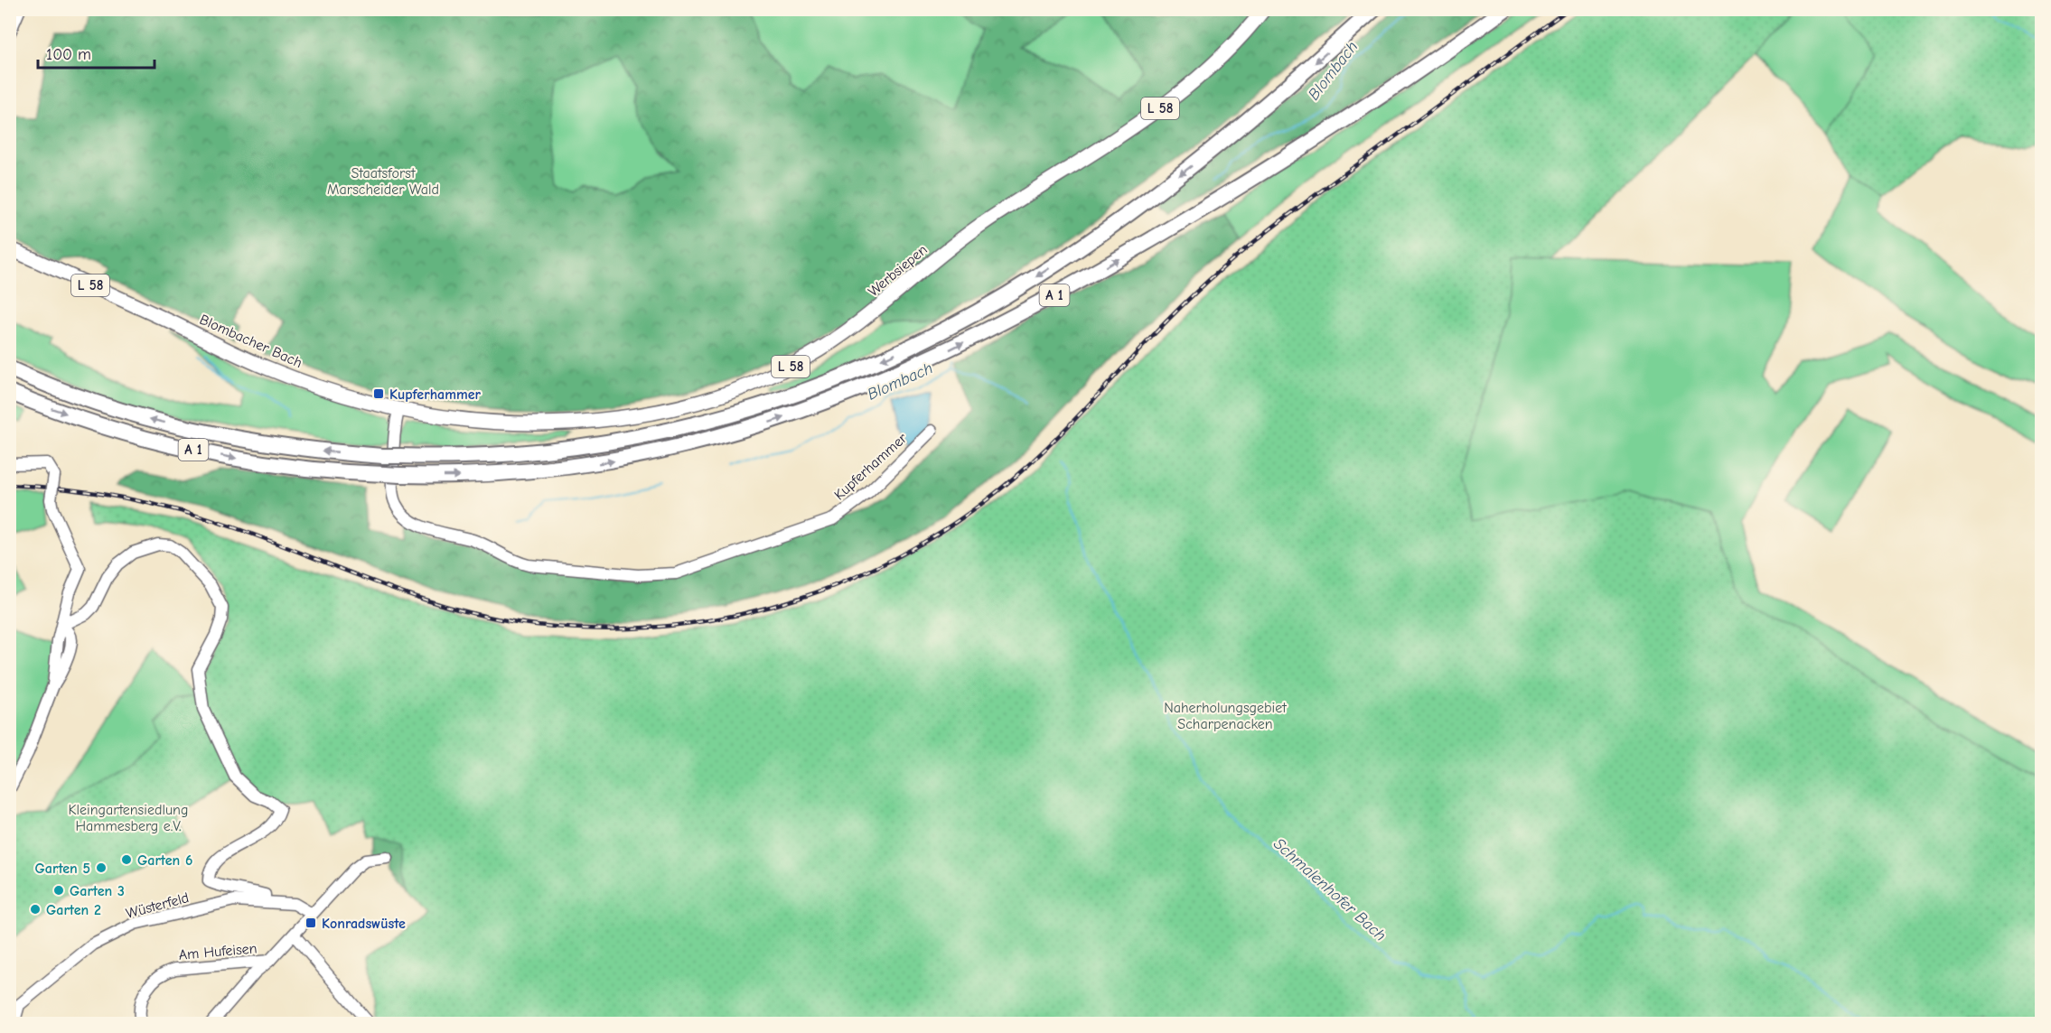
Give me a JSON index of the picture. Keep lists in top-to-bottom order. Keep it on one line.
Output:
{"streets":{"highway":["A 1"],"main road":["L 58","Werbsiepen","Blombacher Bach"],"street":["Kupferhammer","Wüsterfeld","Am Hufeisen"]},"crossings":[["Werbsiepen","Blombacher Bach"],["Blombacher Bach","Kupferhammer"]],"water":["Blombach","Schmalenhofer Bach"],"parks":["Staatsforst Marscheider Wald","Naherholungsgebiet Scharpenacken","Kleingartensiedlung Hammesberg e.V."],"places":{"transit":["Kupferhammer","Konradswüste"],"other":["Garten 6","Garten 5","Garten 3","Garten 2"]},"scale_bar":"100 m"}
